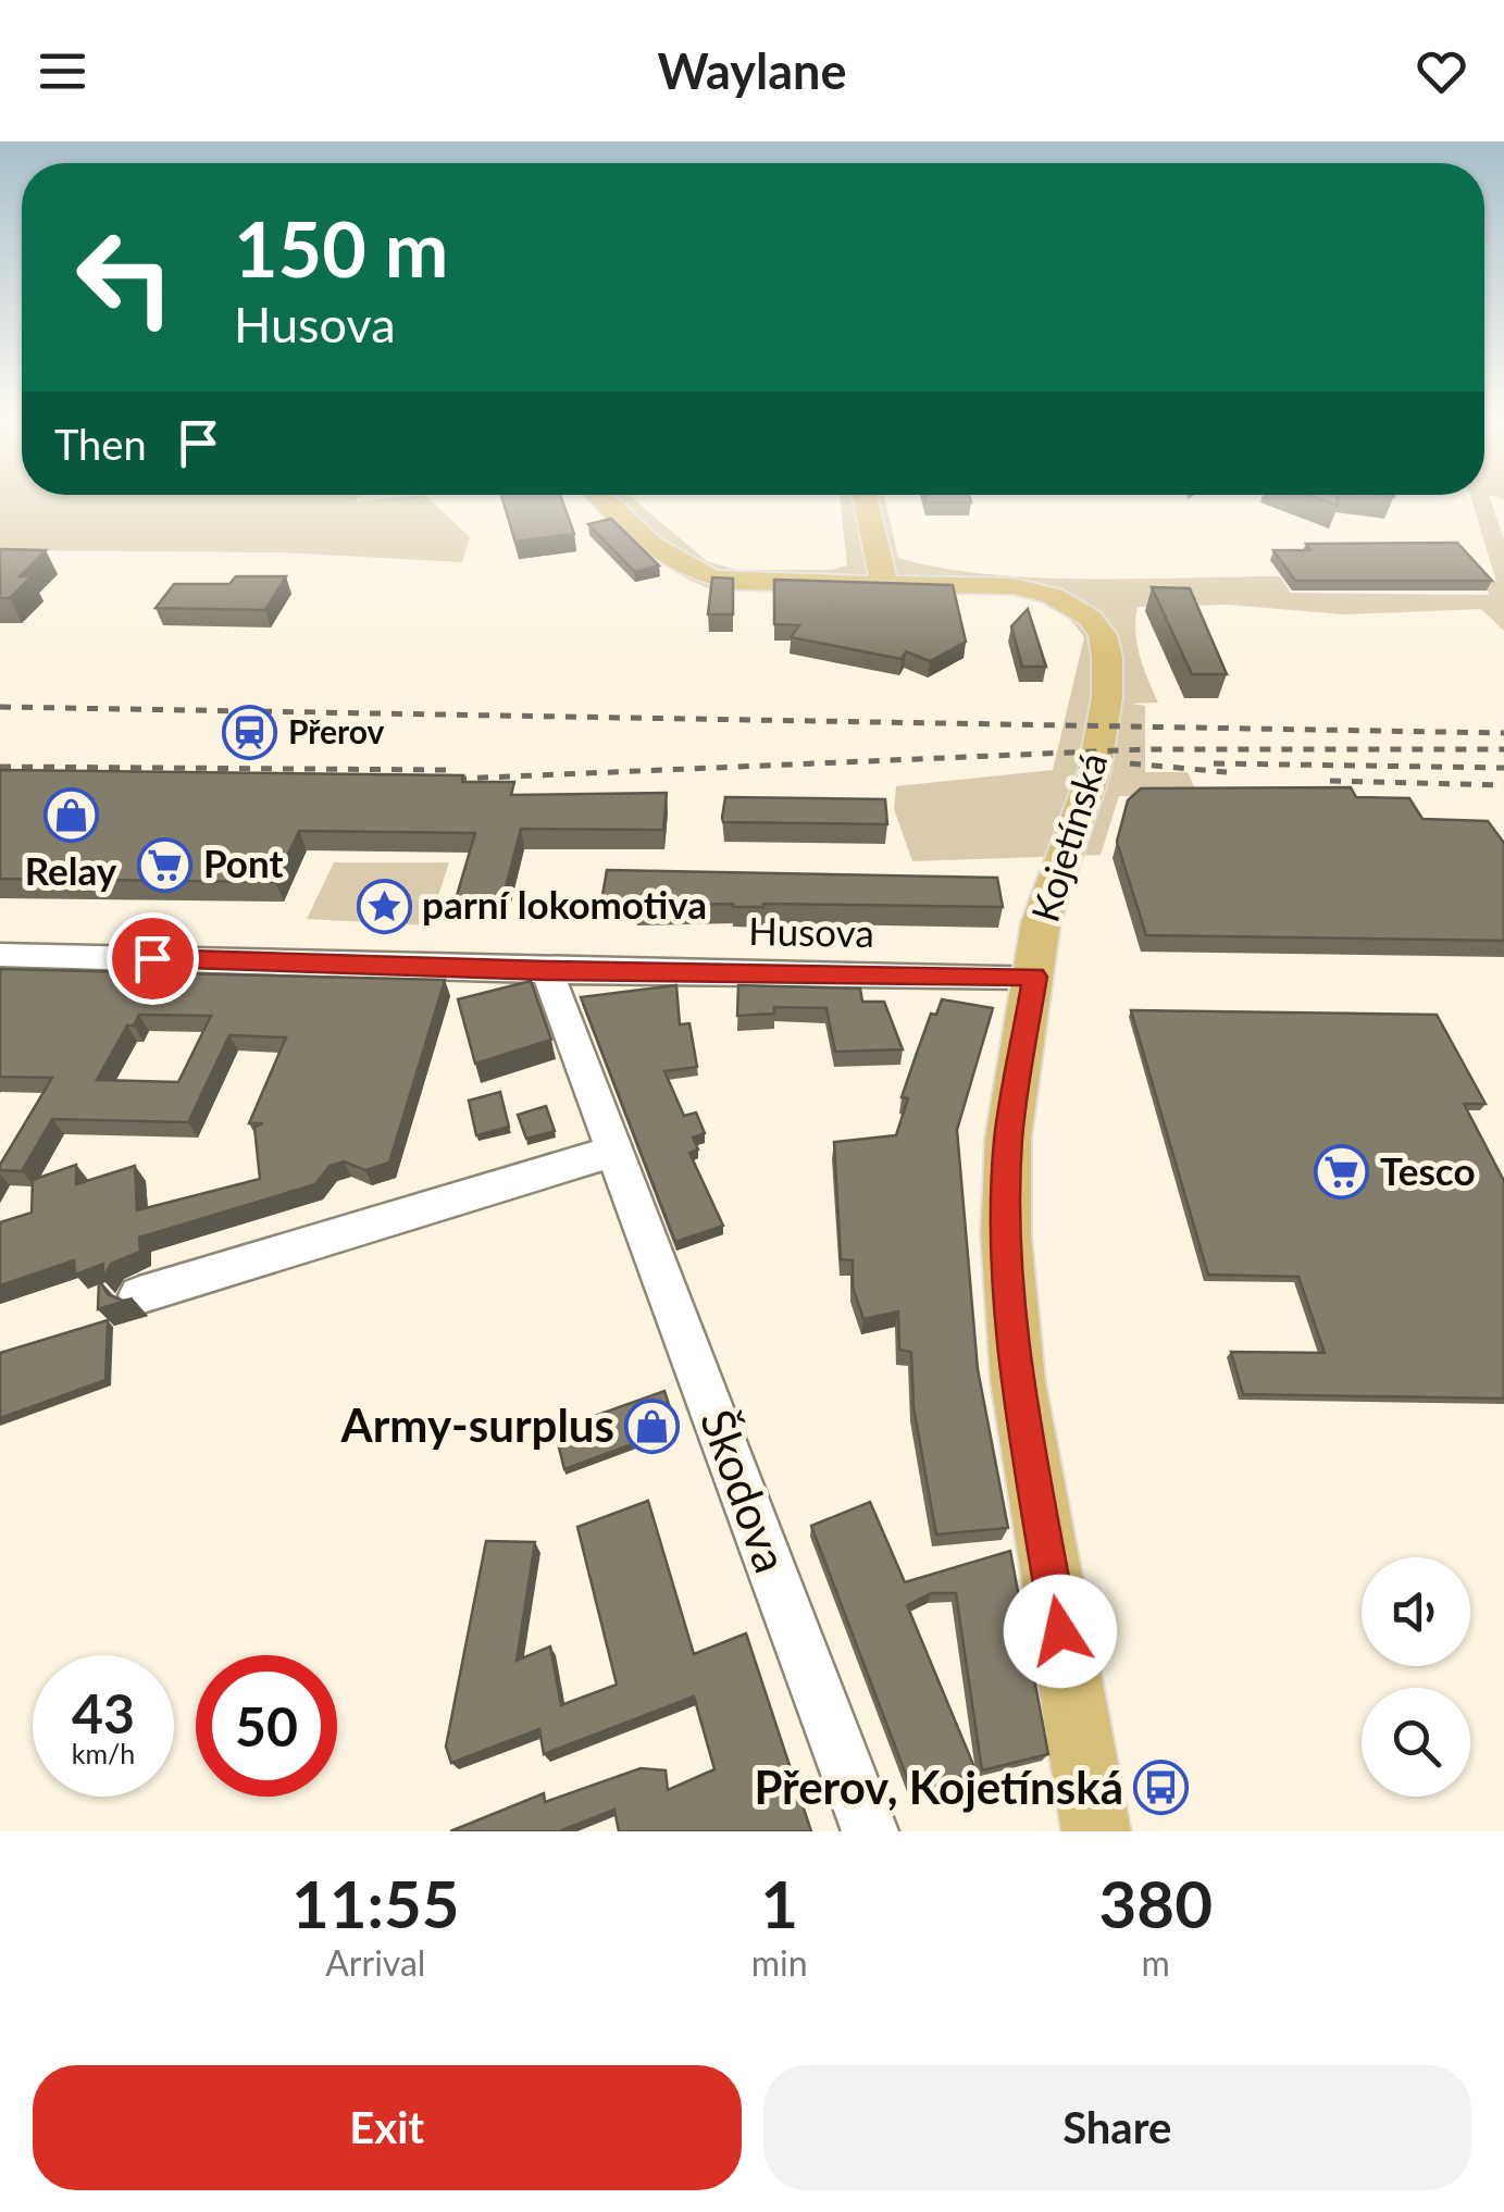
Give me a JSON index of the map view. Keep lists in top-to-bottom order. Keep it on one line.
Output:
{"streets":{"main road":["Kojetínská"],"street":["Husova","Škodova"]},"crossings":[["Kojetínská","Husova"],["Husova","Škodova"]],"places":{"station":["Přerov"],"shop":["Relay","Army-surplus"],"supermarket":["Pont","Tesco"],"place":["parní lokomotiva"],"bus stop":["Přerov, Kojetínská"]},"page":{"header":"Waylane","turn":["150 m","Husova"],"then":"Then","speed":"43 km/h","limit":"50","eta":["11:55","Arrival","1","min","380","m"],"buttons":["Exit","Share"]}}
